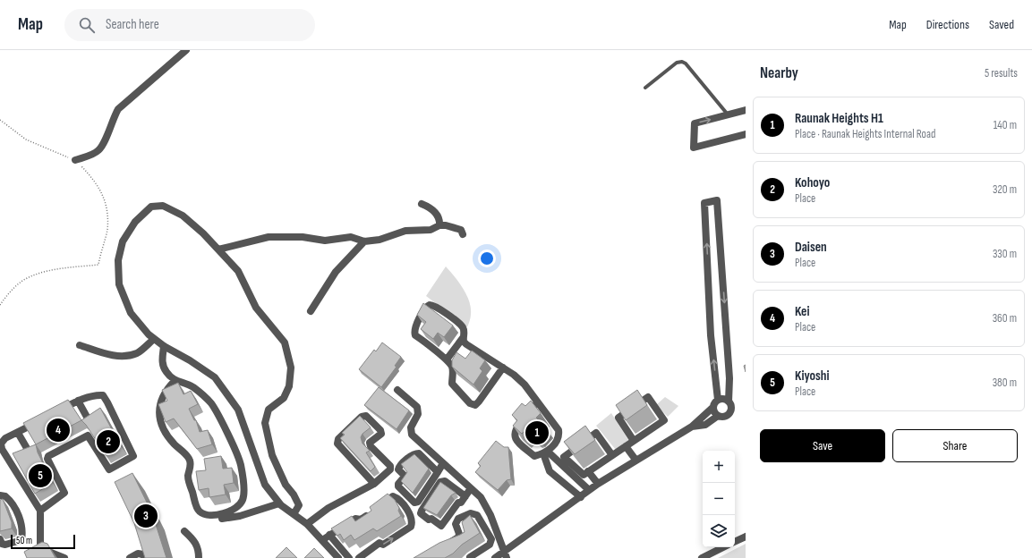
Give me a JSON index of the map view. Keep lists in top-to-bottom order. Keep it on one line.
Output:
{"scale_bar":"50 m","page":{"header":"Map","search":"Search here","nav":["Map","Directions","Saved"],"heading":["Nearby","5 results"],"list":[{"mark":"1","name":"Raunak Heights H1","note":"Place · Raunak Heights Internal Road","value":"140 m"},{"mark":"2","name":"Kohoyo","note":"Place","value":"320 m"},{"mark":"3","name":"Daisen","note":"Place","value":"330 m"},{"mark":"4","name":"Kei","note":"Place","value":"360 m"},{"mark":"5","name":"Kiyoshi","note":"Place","value":"380 m"}],"pins":["4","1","2","5","3"],"buttons":["Save","Share"],"map_buttons":["+","−"],"scale":"50 m"}}
